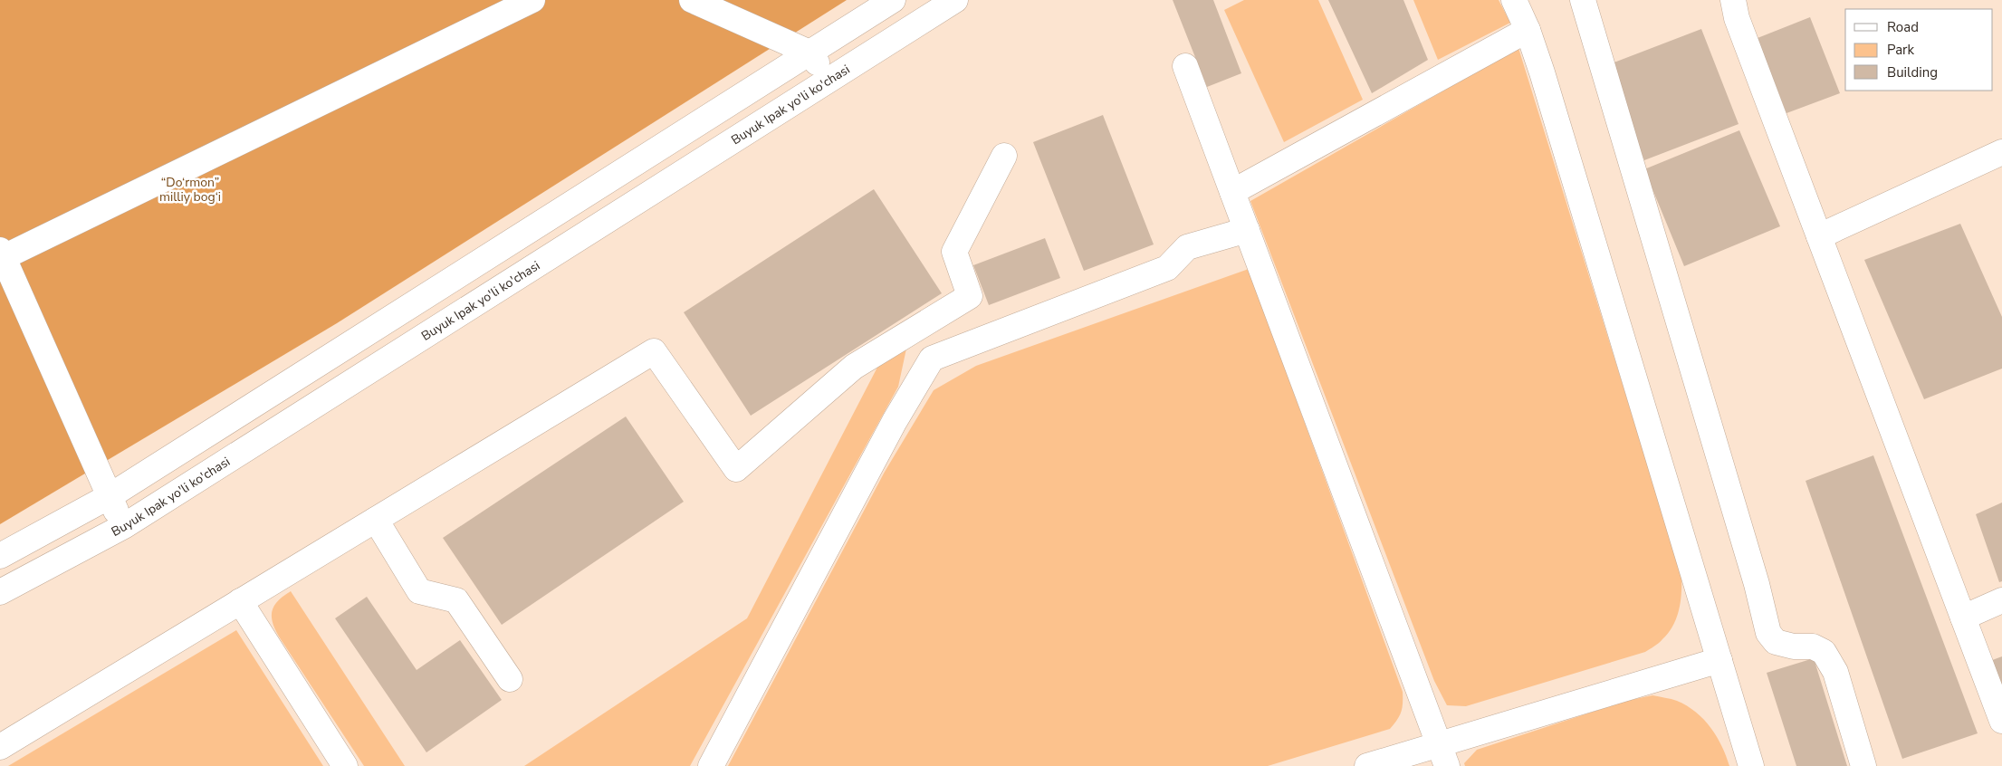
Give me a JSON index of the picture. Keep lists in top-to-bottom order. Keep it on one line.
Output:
{"streets":{"street":["Buyuk Ipak yo'li ko'chasi"]},"parks":["“Do‘rmon” milliy bog‘i"],"legend":["Road","Park","Building"]}
